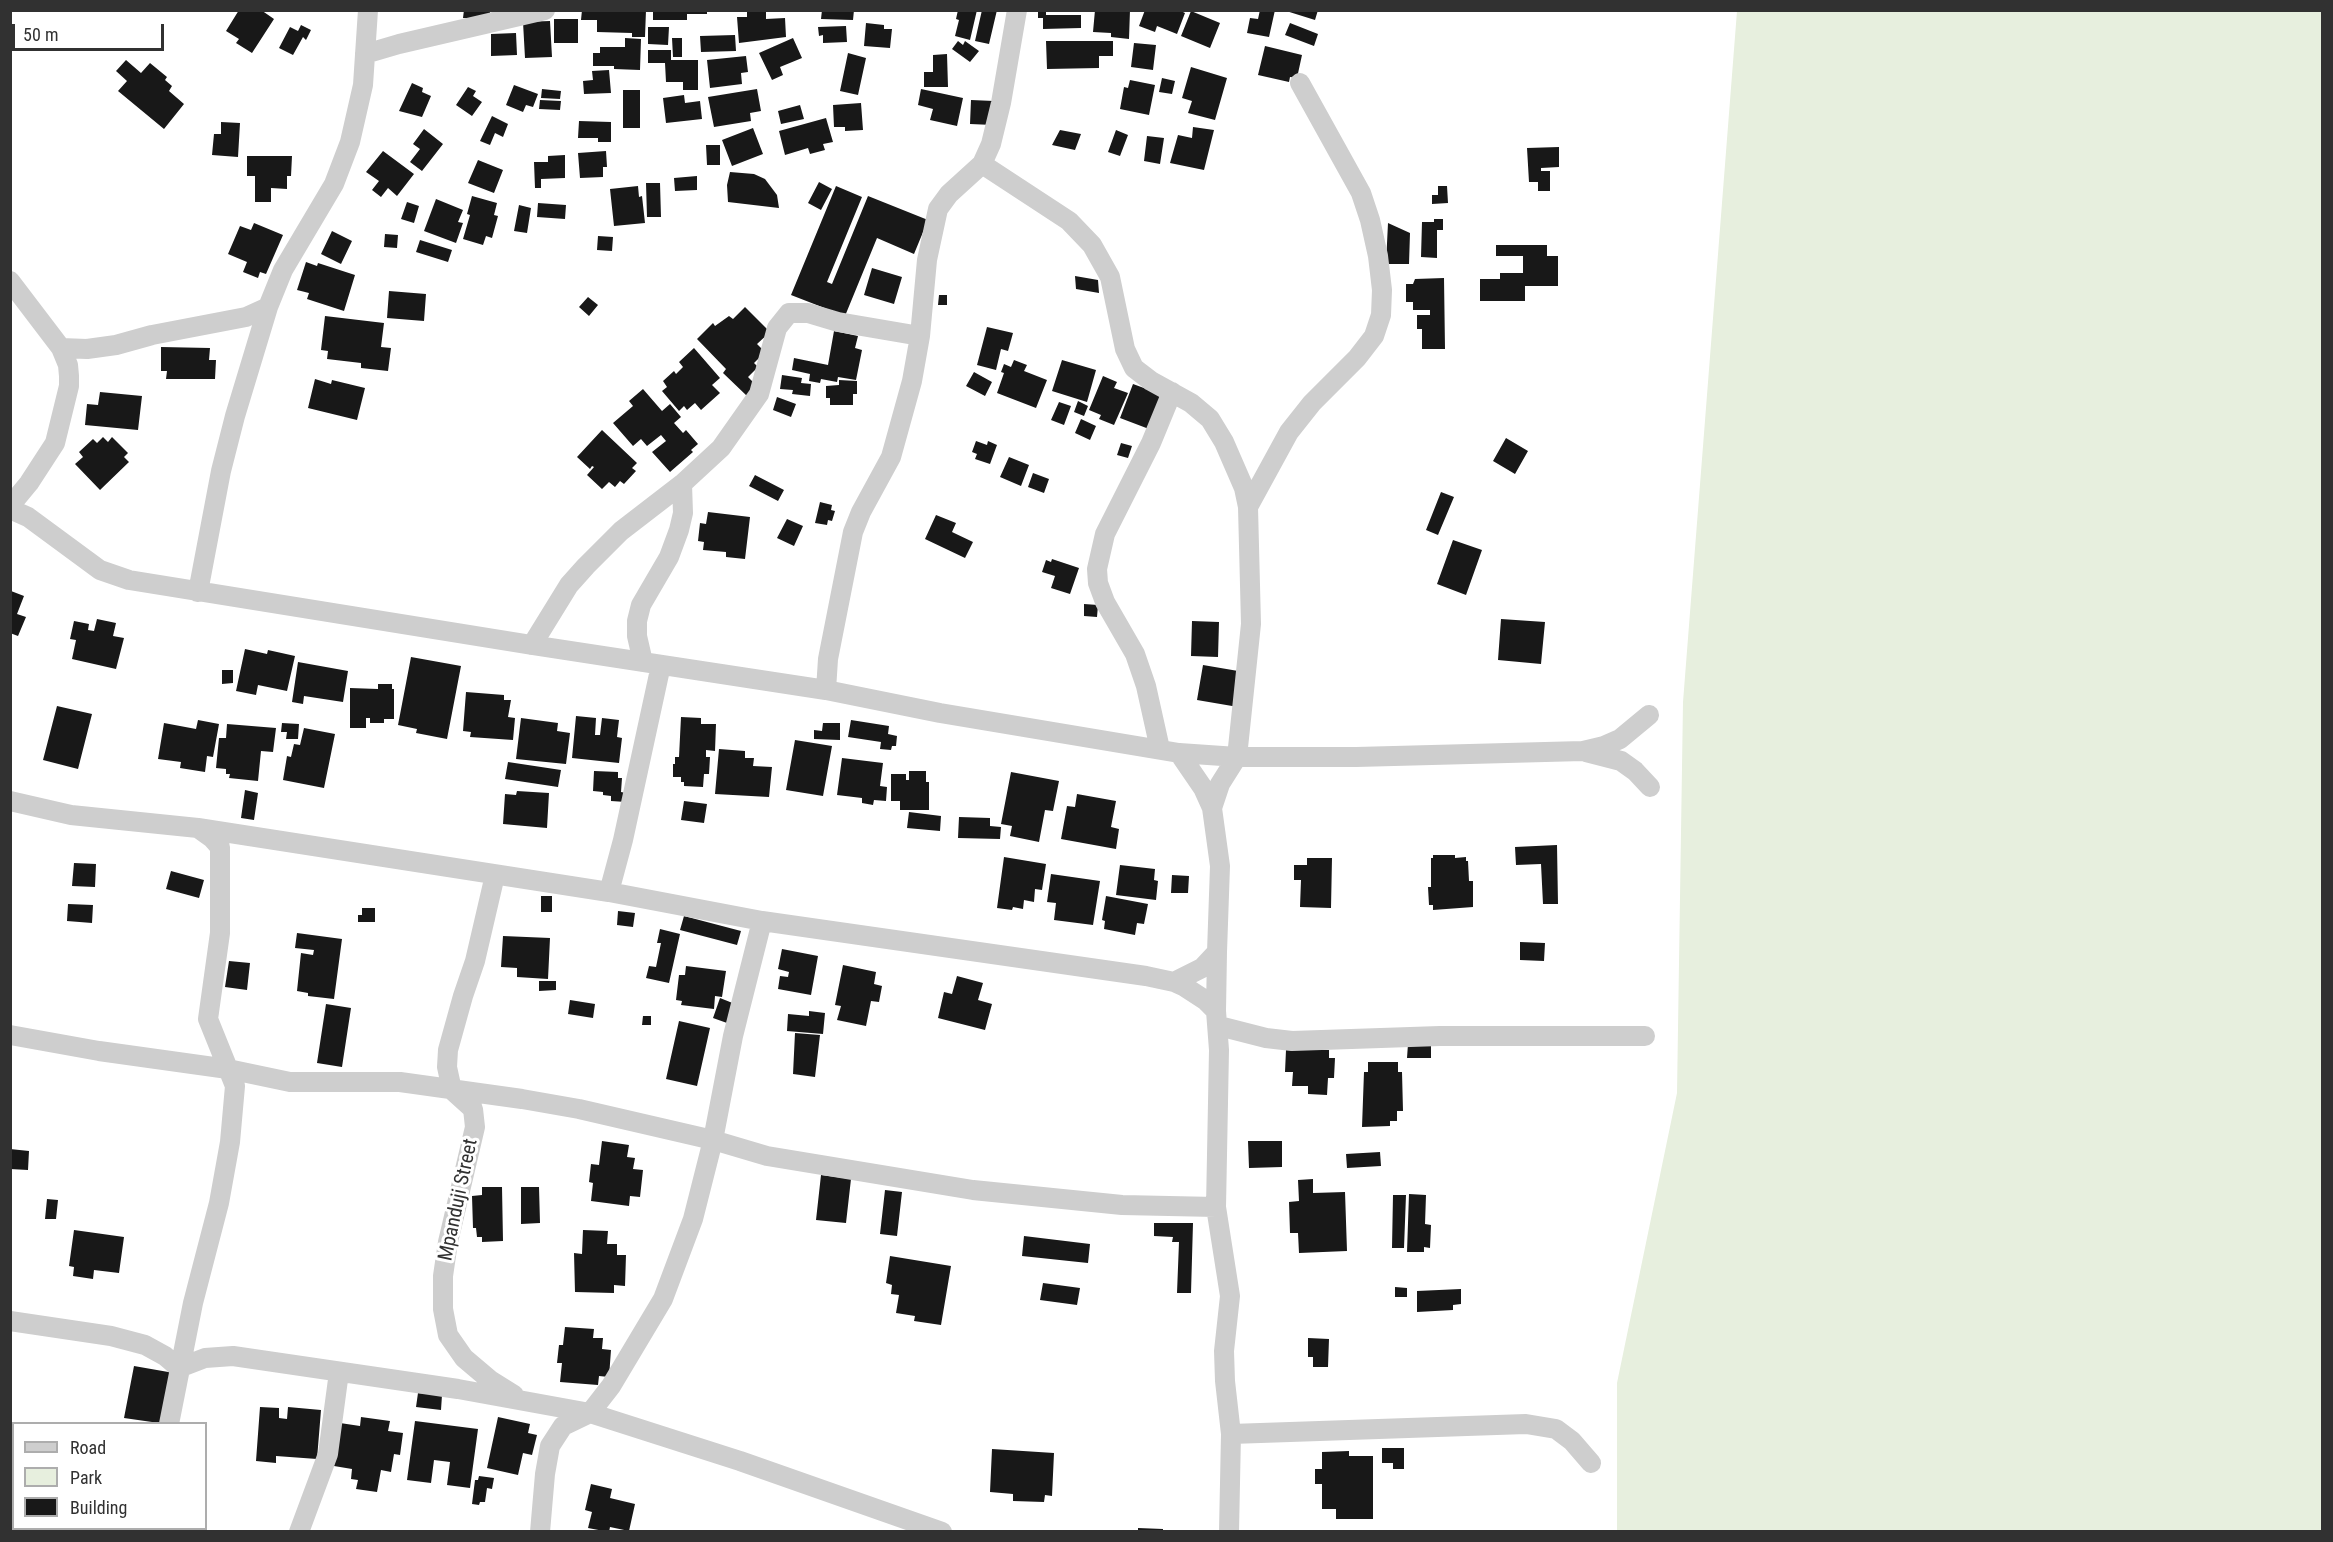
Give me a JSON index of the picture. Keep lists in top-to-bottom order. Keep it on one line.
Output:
{"streets":{"street":["Mpanduji Street"]},"legend":["Road","Park","Building"],"scale_bar":"50 m"}
